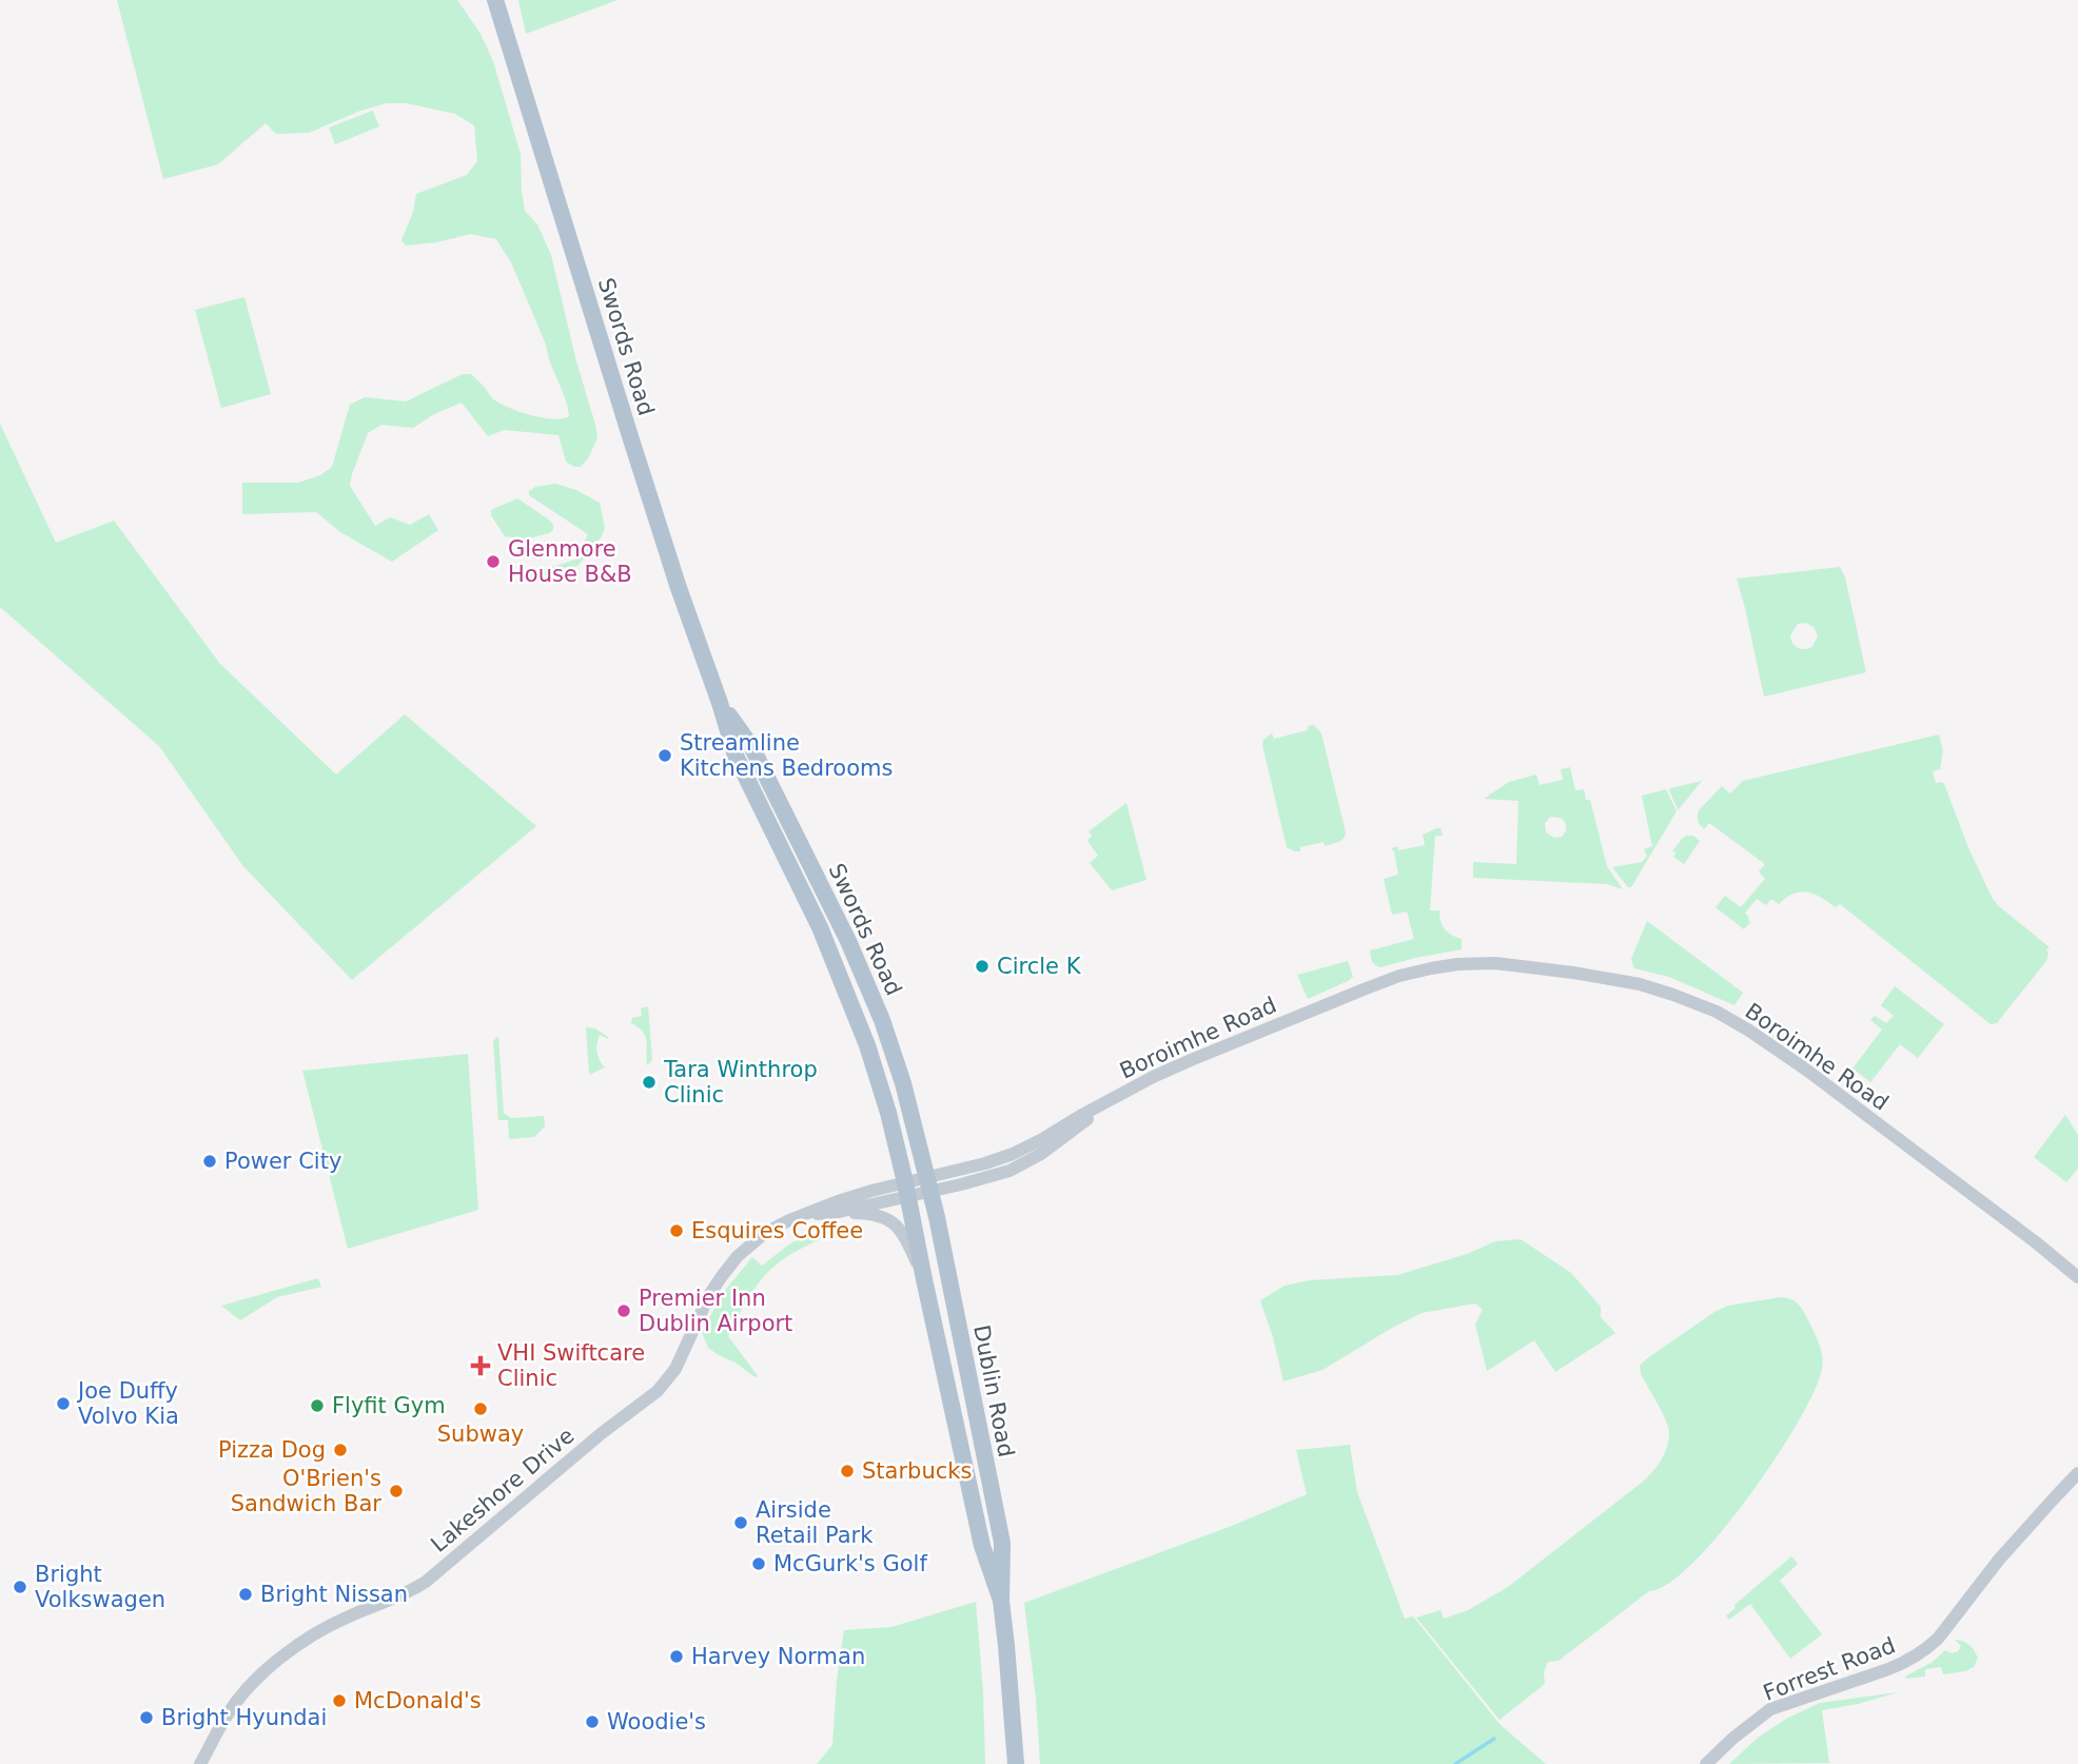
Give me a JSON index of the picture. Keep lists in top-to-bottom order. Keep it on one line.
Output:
{"streets":{"main road":["Swords Road","Dublin Road"],"street":["Boroimhe Road","Lakeshore Drive","Forrest Road"]},"crossings":[["Swords Road","Boroimhe Road"],["Swords Road","Dublin Road"],["Swords Road","Lakeshore Drive"],["Boroimhe Road","Dublin Road"],["Boroimhe Road","Lakeshore Drive"],["Dublin Road","Lakeshore Drive"]],"places":{"other":["Glenmore House B&B","Streamline Kitchens Bedrooms","Circle K","Tara Winthrop Clinic","Power City","Esquires Coffee","Premier Inn Dublin Airport","Joe Duffy Volvo Kia","Flyfit Gym","Subway","Pizza Dog","Starbucks","O'Brien's Sandwich Bar","Airside Retail Park","McGurk's Golf","Bright Volkswagen","Bright Nissan","Harvey Norman","McDonald's","Bright Hyundai","Woodie's"],"health":["VHI Swiftcare Clinic"]}}
